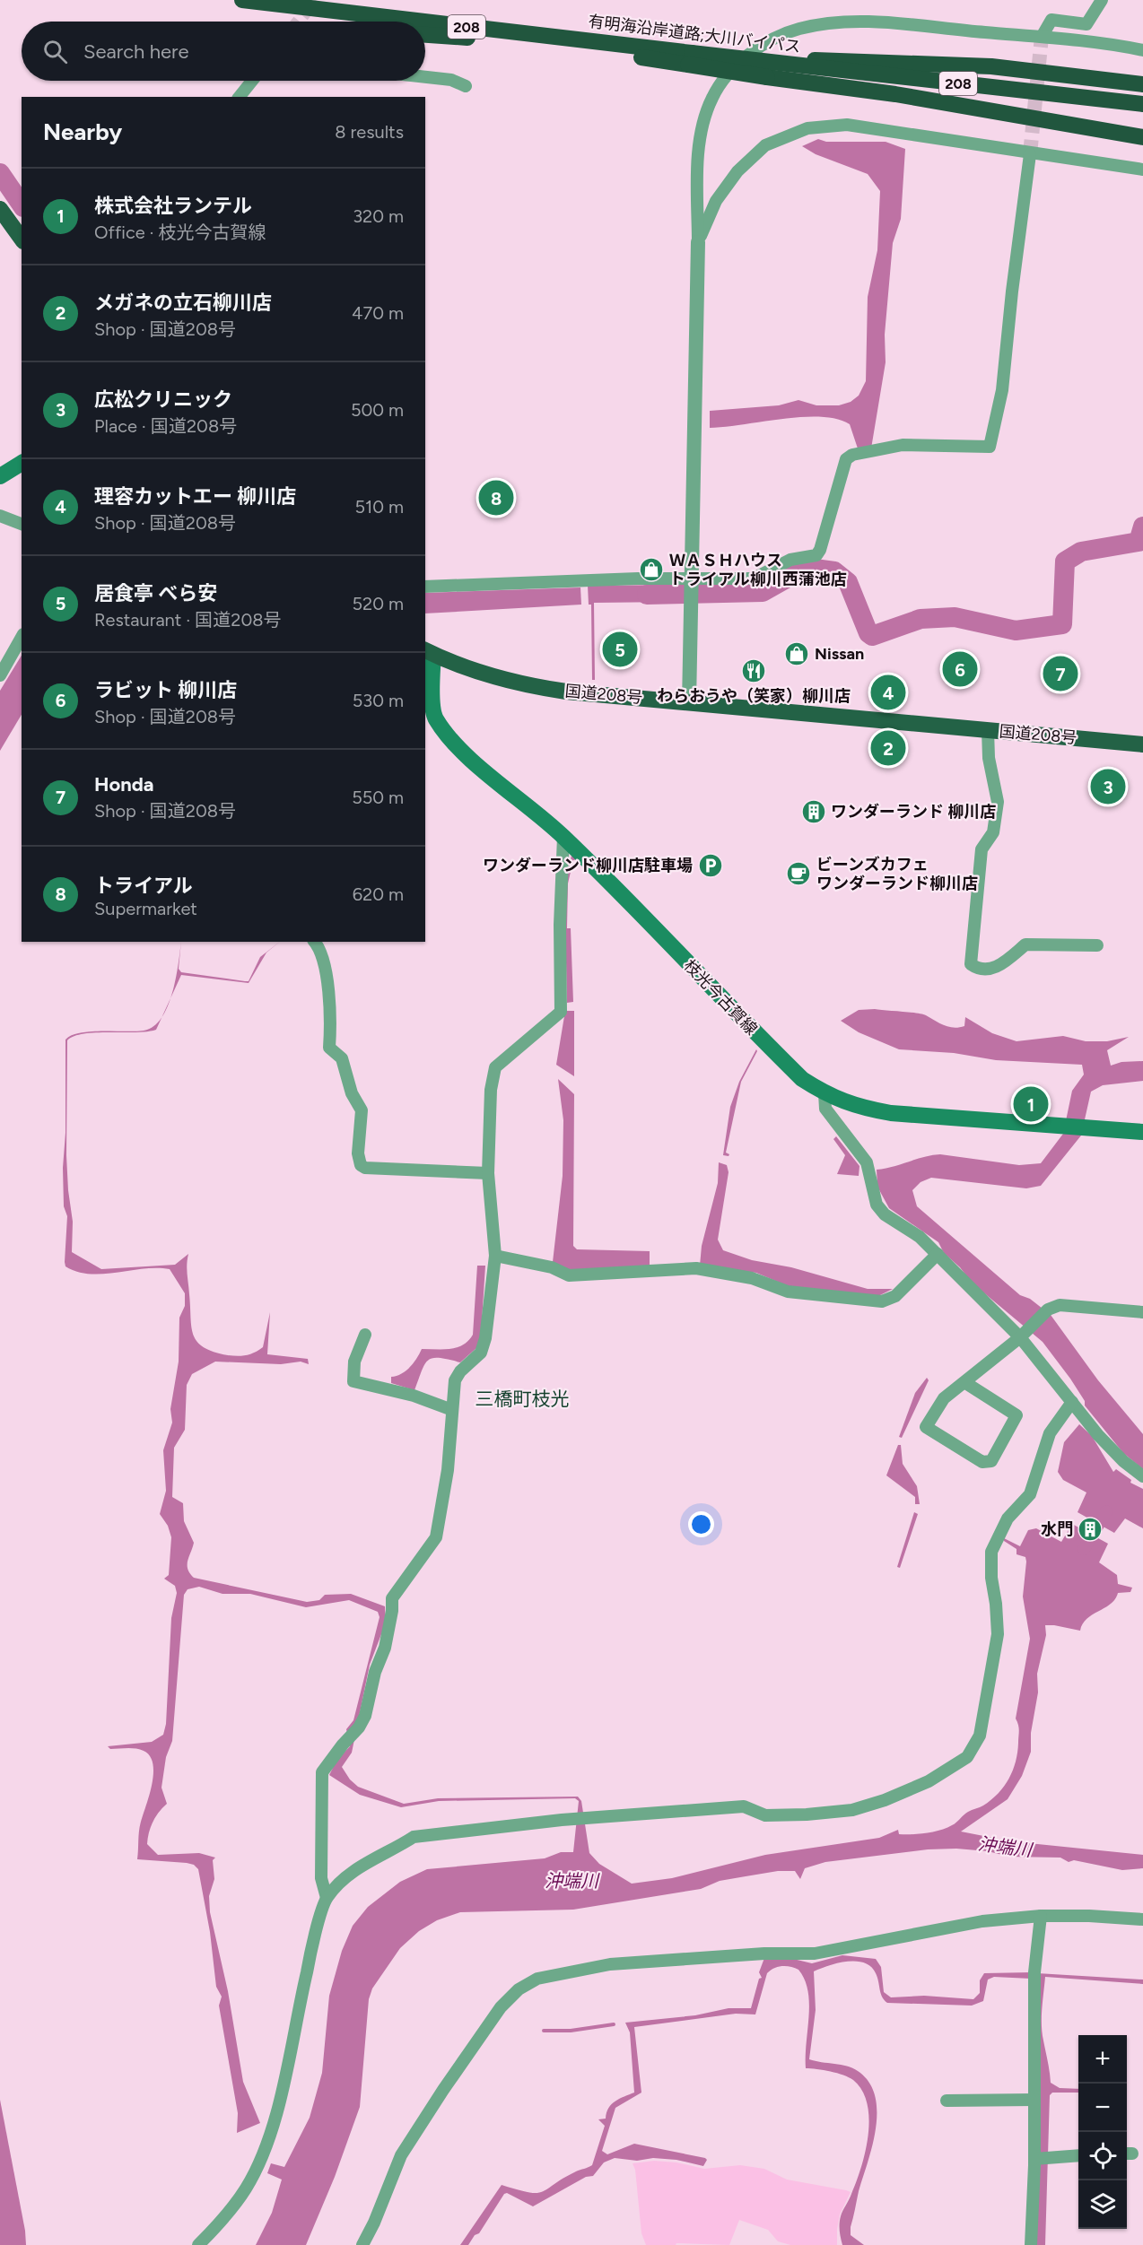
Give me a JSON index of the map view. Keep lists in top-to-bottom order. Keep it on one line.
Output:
{"streets":{"highway":["208","有明海沿岸道路;大川バイパス","国道208号"],"main road":["枝光今古賀線"]},"crossings":[["国道208号","枝光今古賀線"]],"districts":["三橋町枝光"],"water":["沖端川"],"places":{"shop":["ＷＡＳＨハウス トライアル柳川西蒲池店","Nissan"],"restaurant":["わらおうや（笑家）柳川店"],"building":["ワンダーランド 柳川店","水門"],"parking":["ワンダーランド柳川店駐車場"],"cafe":["ビーンズカフェ ワンダーランド柳川店"]},"page":{"search":"Search here","heading":["Nearby","8 results"],"list":[{"mark":"1","name":"株式会社ランテル","note":"Office · 枝光今古賀線","value":"320 m"},{"mark":"2","name":"メガネの立石柳川店","note":"Shop · 国道208号","value":"470 m"},{"mark":"3","name":"広松クリニック","note":"Place · 国道208号","value":"500 m"},{"mark":"4","name":"理容カットエー 柳川店","note":"Shop · 国道208号","value":"510 m"},{"mark":"5","name":"居食亭 べら安","note":"Restaurant · 国道208号","value":"520 m"},{"mark":"6","name":"ラビット 柳川店","note":"Shop · 国道208号","value":"530 m"},{"mark":"7","name":"Honda","note":"Shop · 国道208号","value":"550 m"},{"mark":"8","name":"トライアル","note":"Supermarket","value":"620 m"}],"pins":["8","5","6","7","4","2","3","1"],"map_buttons":["+","−"]}}
